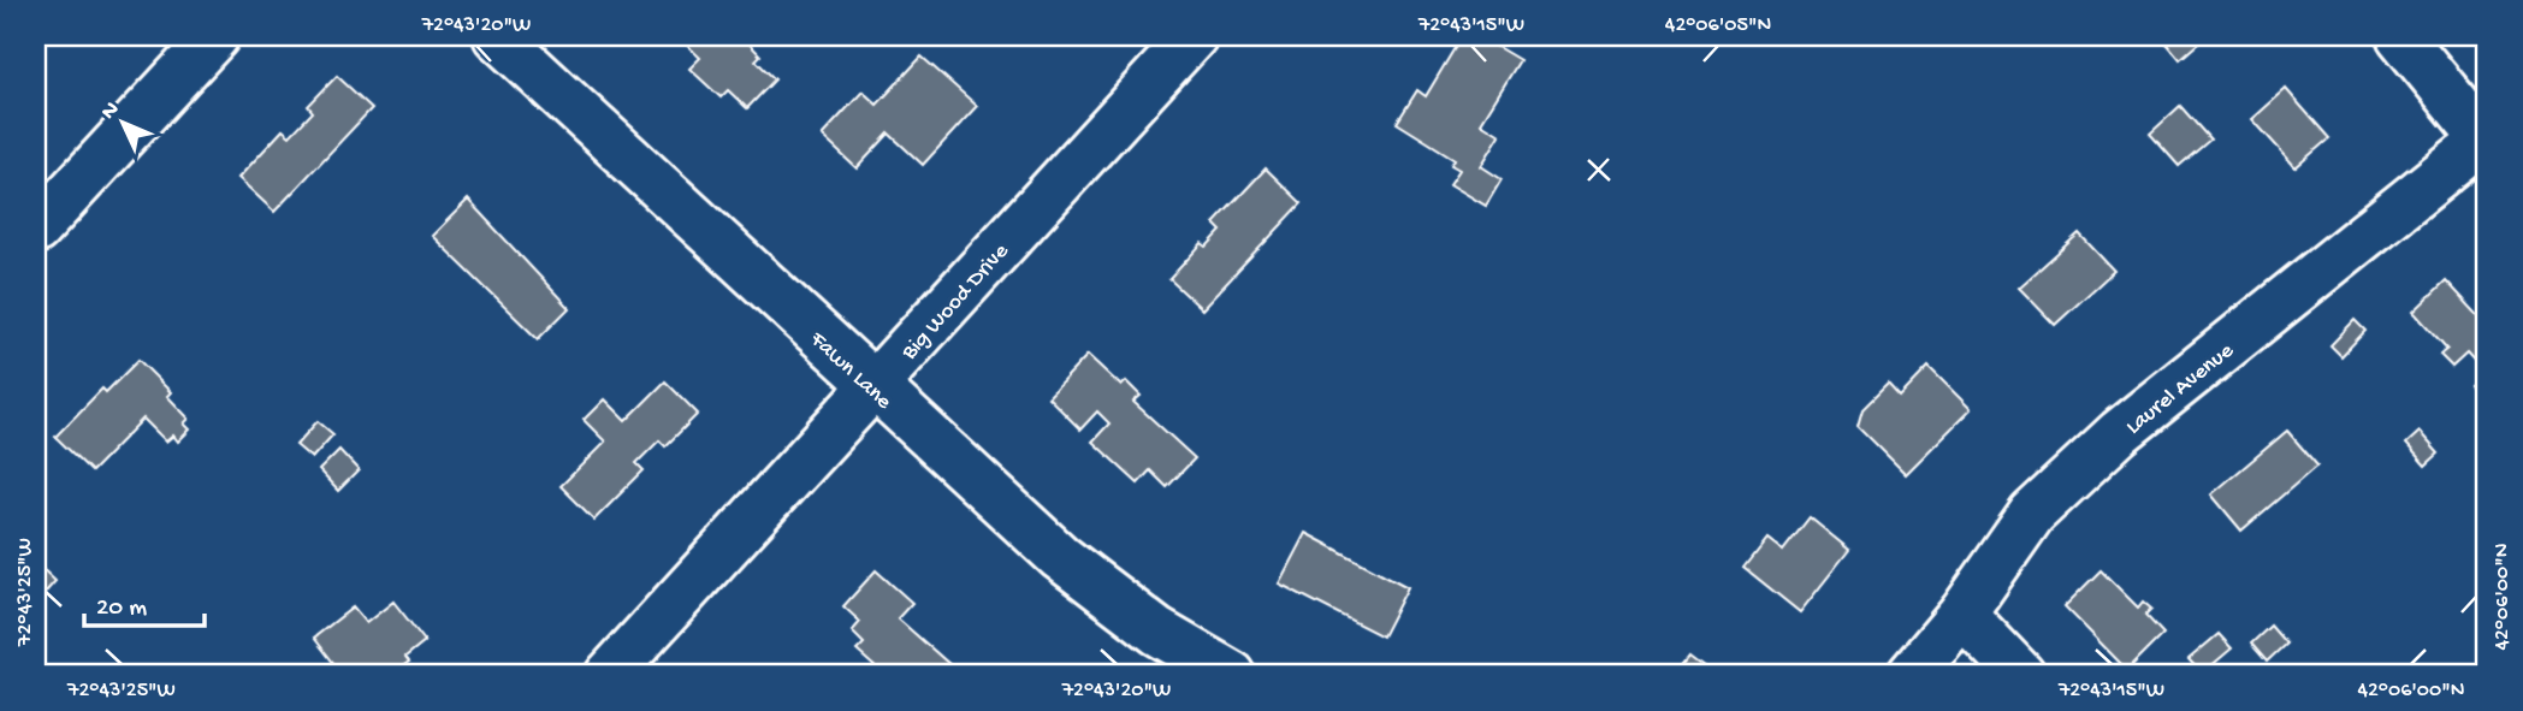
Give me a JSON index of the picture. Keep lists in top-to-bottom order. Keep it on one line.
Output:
{"streets":{"street":["Big Wood Drive","Fawn Lane","Laurel Avenue"]},"crossings":[["Big Wood Drive","Fawn Lane"]],"scale_bar":"20 m","north":"top left","coordinates":["72°43'20\"W","72°43'15\"W","42°06'05\"N","72°43'25\"W","42°06'00\"N"]}
